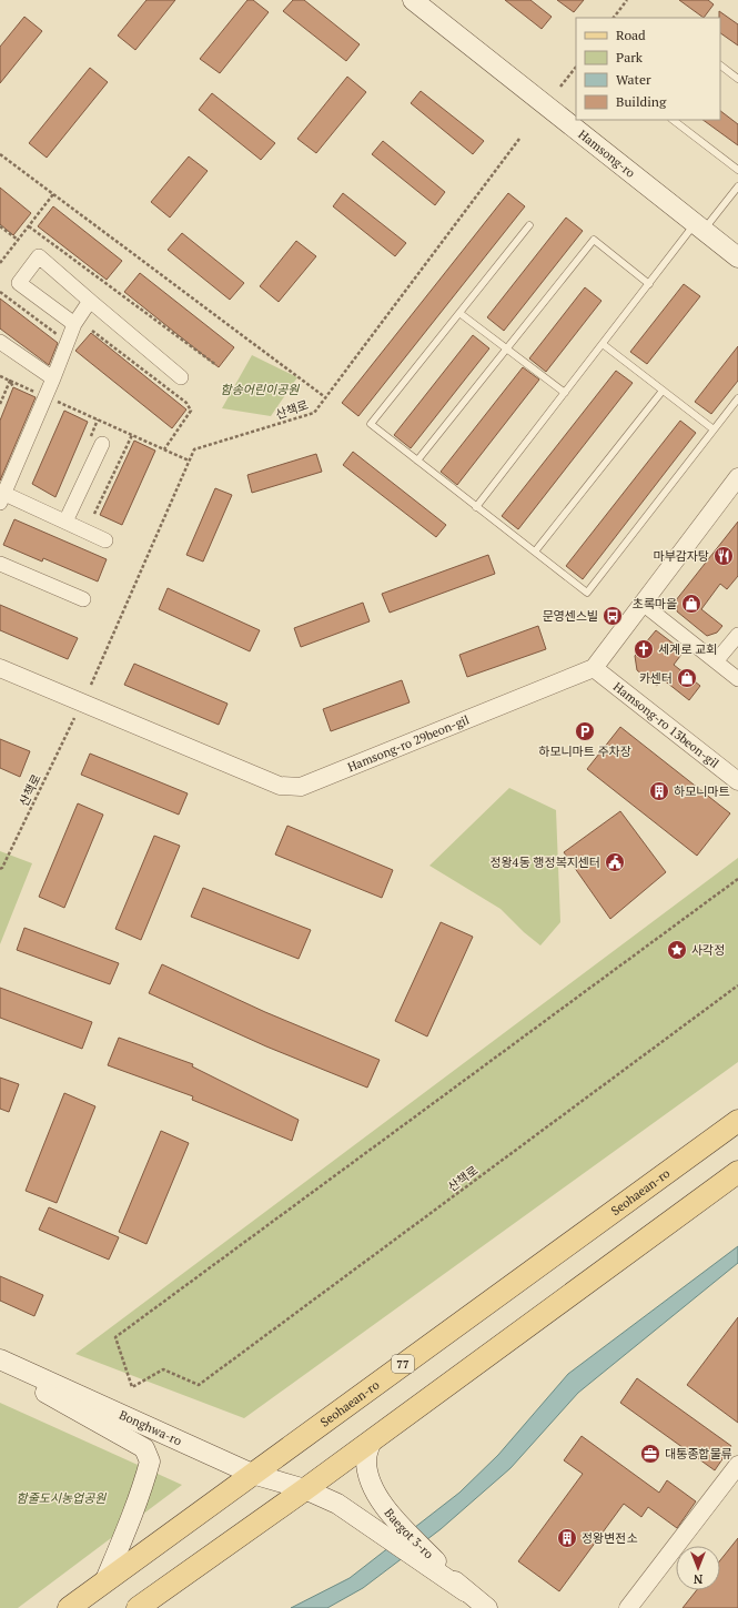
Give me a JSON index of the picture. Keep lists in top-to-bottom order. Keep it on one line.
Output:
{"streets":{"main road":["Hamsong-ro","Seohaean-ro","77","Bonghwa-ro","Baegot 3-ro"],"street":["Hamsong-ro 13beon-gil","Hamsong-ro 29beon-gil"],"path":["산책로"]},"crossings":[["Hamsong-ro 13beon-gil","Hamsong-ro 29beon-gil"],["Seohaean-ro","Bonghwa-ro"]],"parks":["함송어린이공원","함줄도시농업공원"],"places":{"restaurant":["마부감자탕"],"shop":["초록마을","카센터"],"bus stop":["문영센스빌"],"church":["세계로 교회"],"parking":["하모니마트 주차장"],"building":["하모니마트","정왕변전소"],"public building":["정왕4동 행정복지센터"],"place":["사각정"],"office":["대통종합물류"]},"legend":["Road","Park","Water","Building"],"north":"bottom"}
